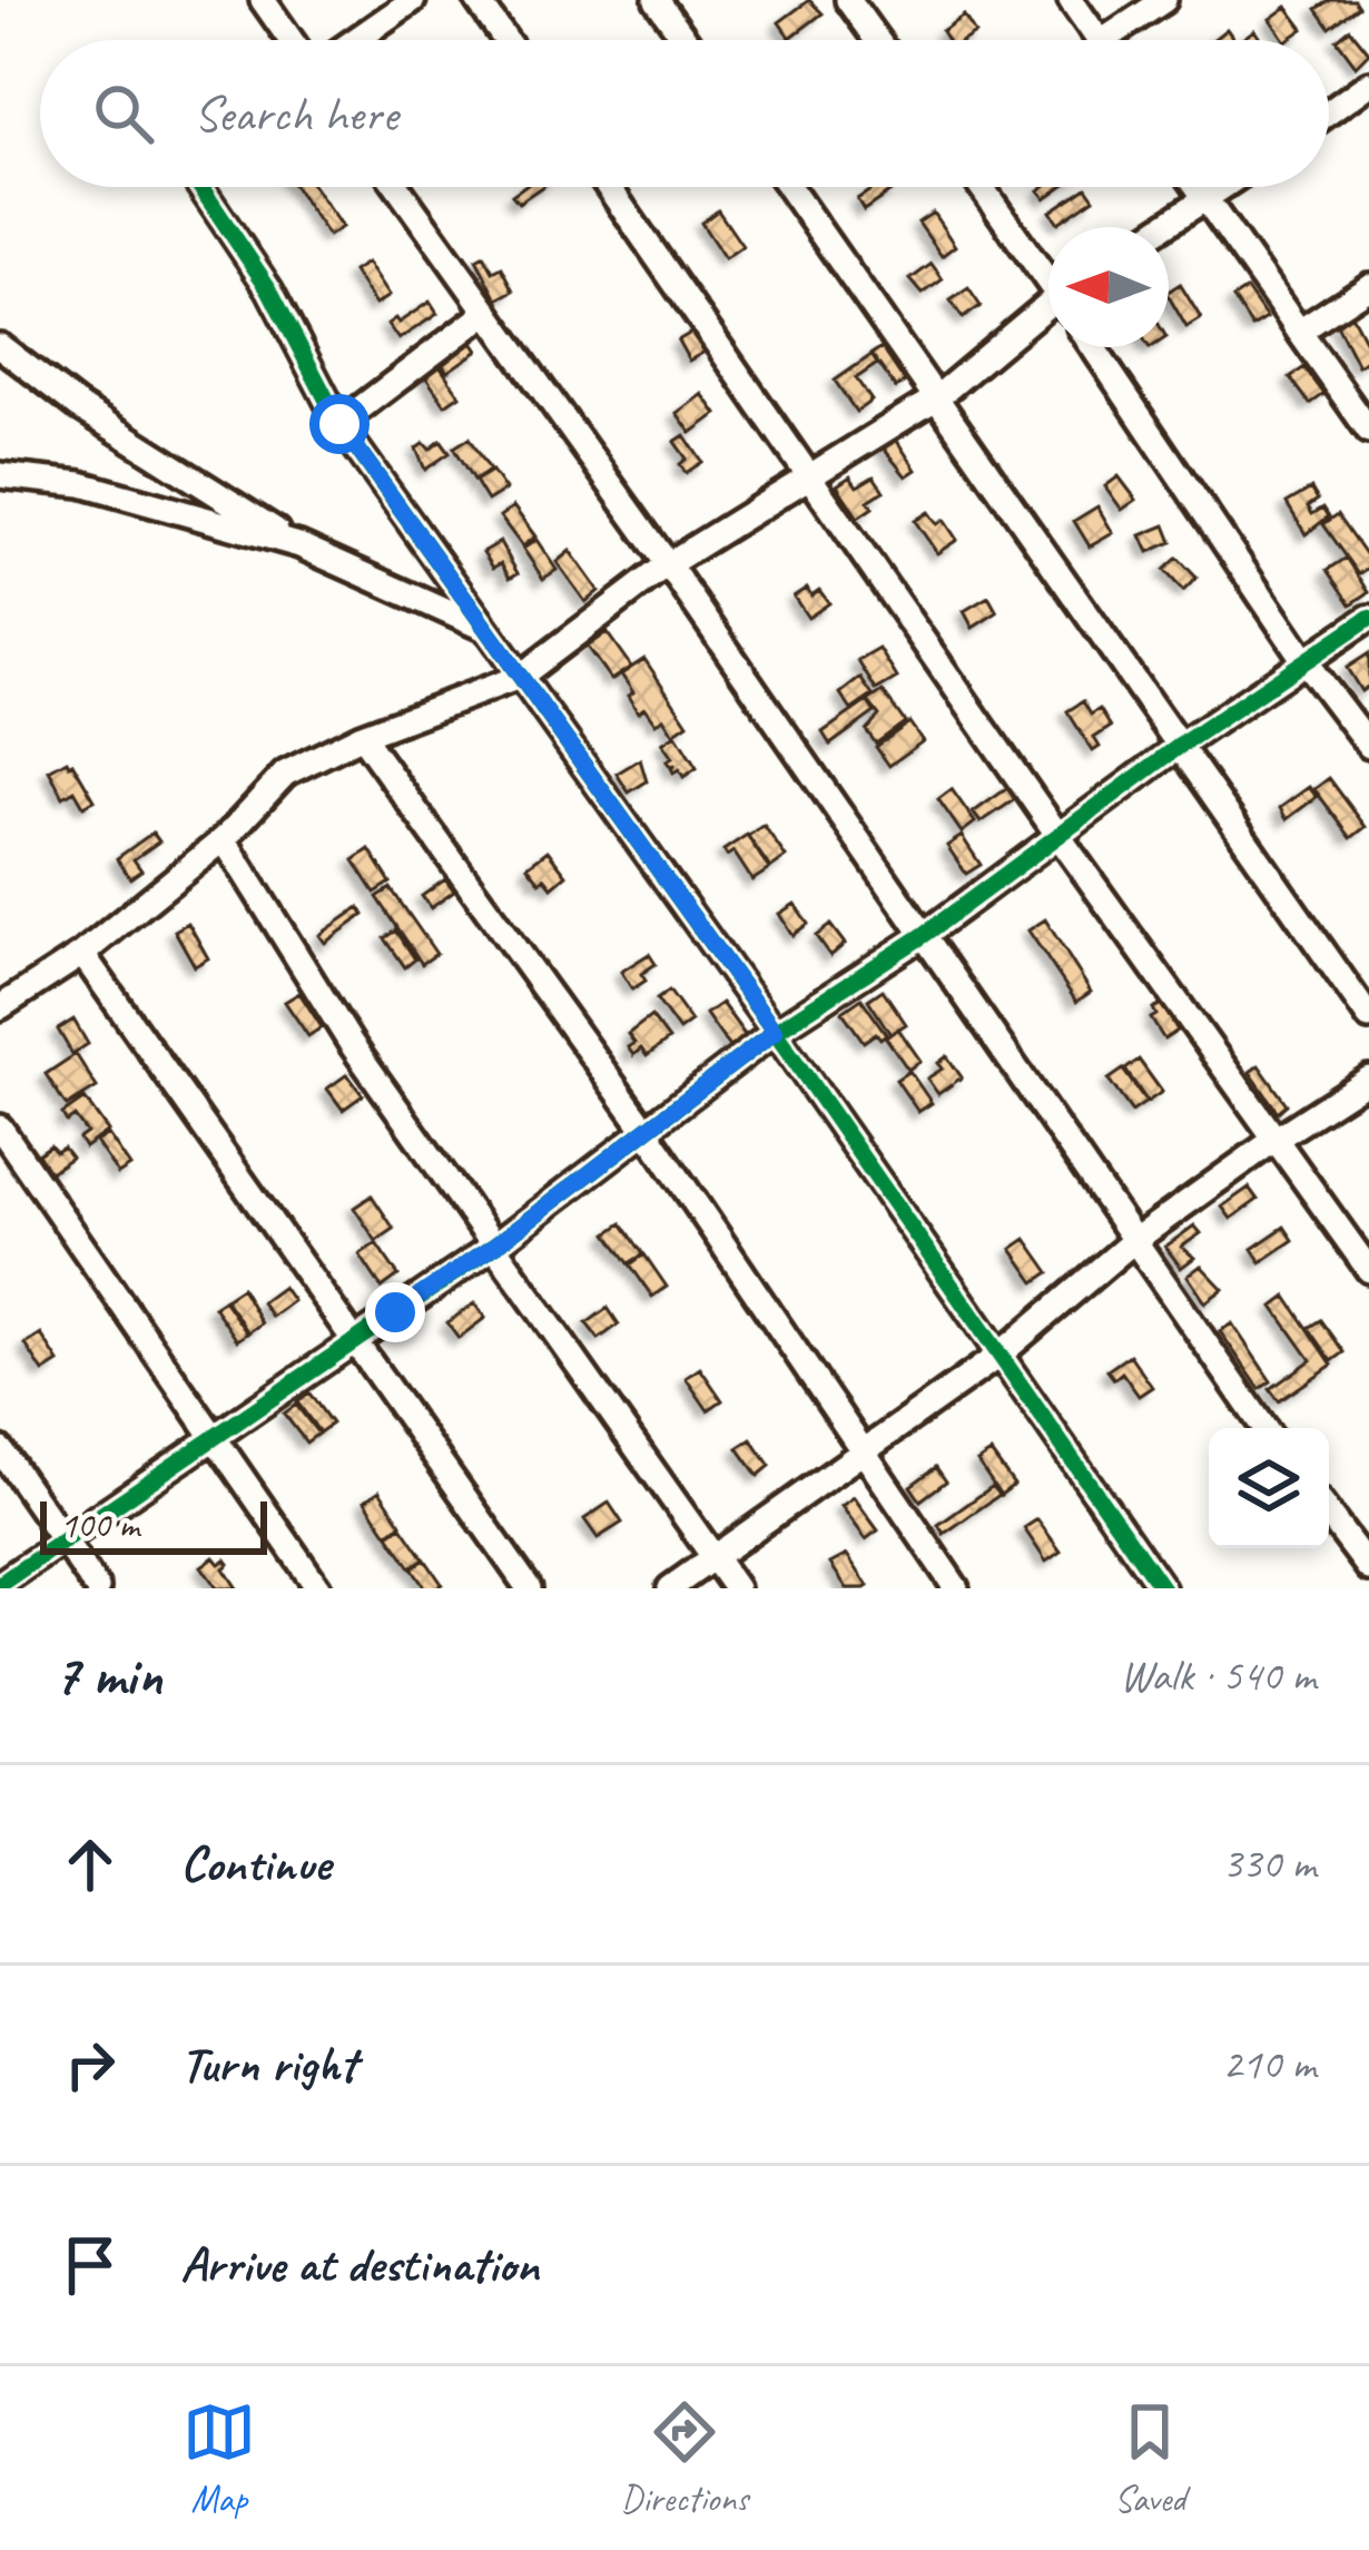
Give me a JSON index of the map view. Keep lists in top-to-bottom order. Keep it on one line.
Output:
{"scale_bar":"100 m","north":"left","page":{"search":"Search here","scale":"100 m","heading":["7 min","Walk · 540 m"],"list":[["Continue","330 m"],["Turn right","210 m"],"Arrive at destination"],"nav":["Map","Directions","Saved"]}}
